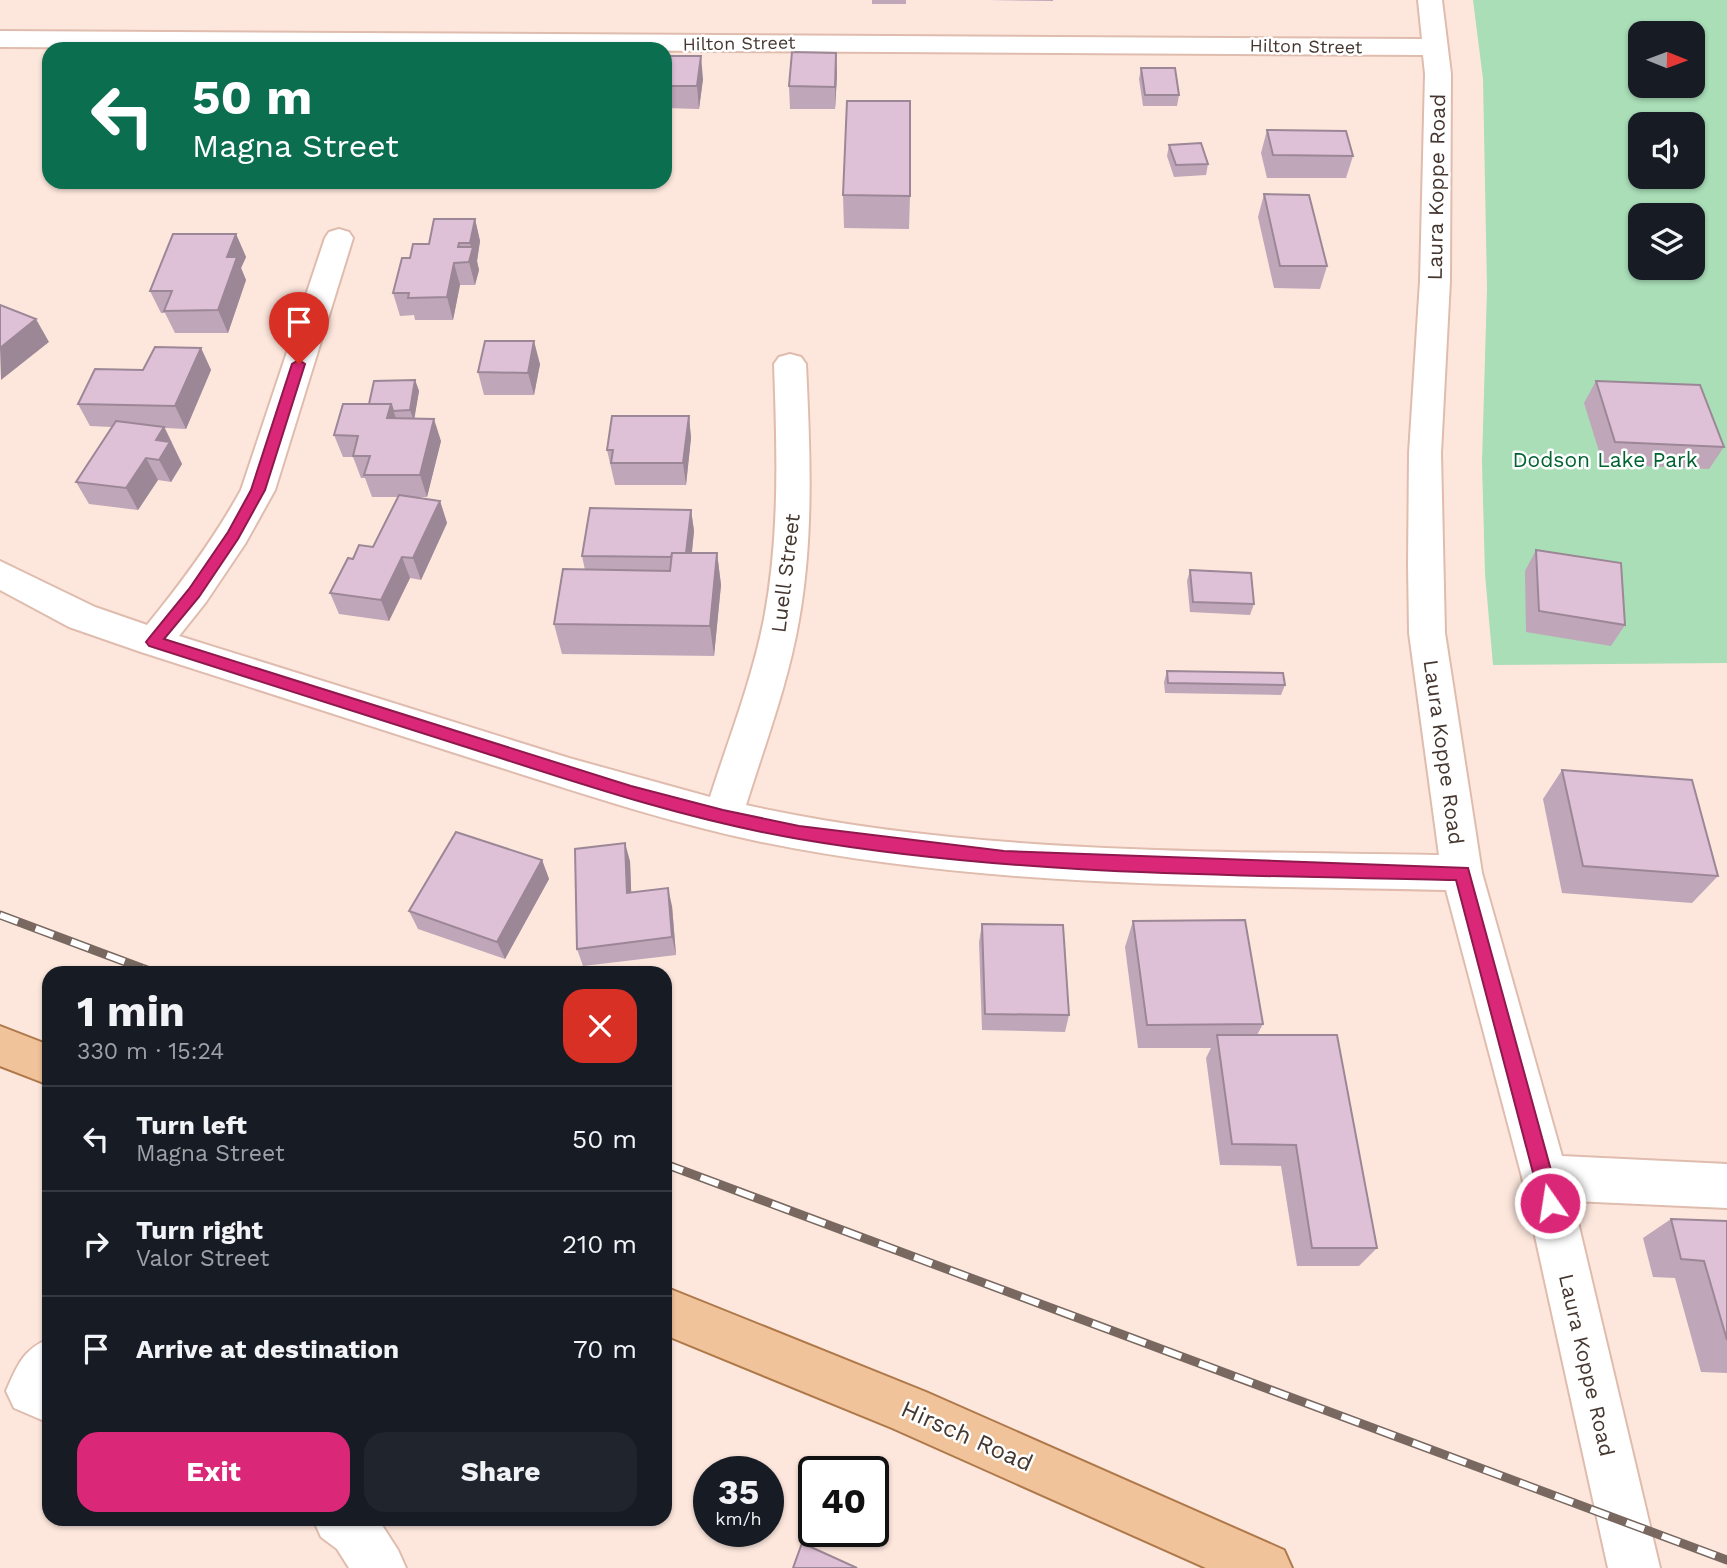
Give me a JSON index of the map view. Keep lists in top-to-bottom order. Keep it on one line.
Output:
{"streets":{"main road":["Hirsch Road"],"street":["Hilton Street","Laura Koppe Road","Luell Street"]},"crossings":[["Hilton Street","Laura Koppe Road"]],"parks":["Dodson Lake Park"],"north":"right","page":{"turn":["50 m","Magna Street"],"heading":["1 min","330 m · 15:24"],"list":[{"name":"Turn left","note":"Magna Street","value":"50 m"},{"name":"Turn right","note":"Valor Street","value":"210 m"},{"name":"Arrive at destination","value":"70 m"}],"buttons":["Exit","Share"],"speed":"35 km/h","limit":"40"}}
